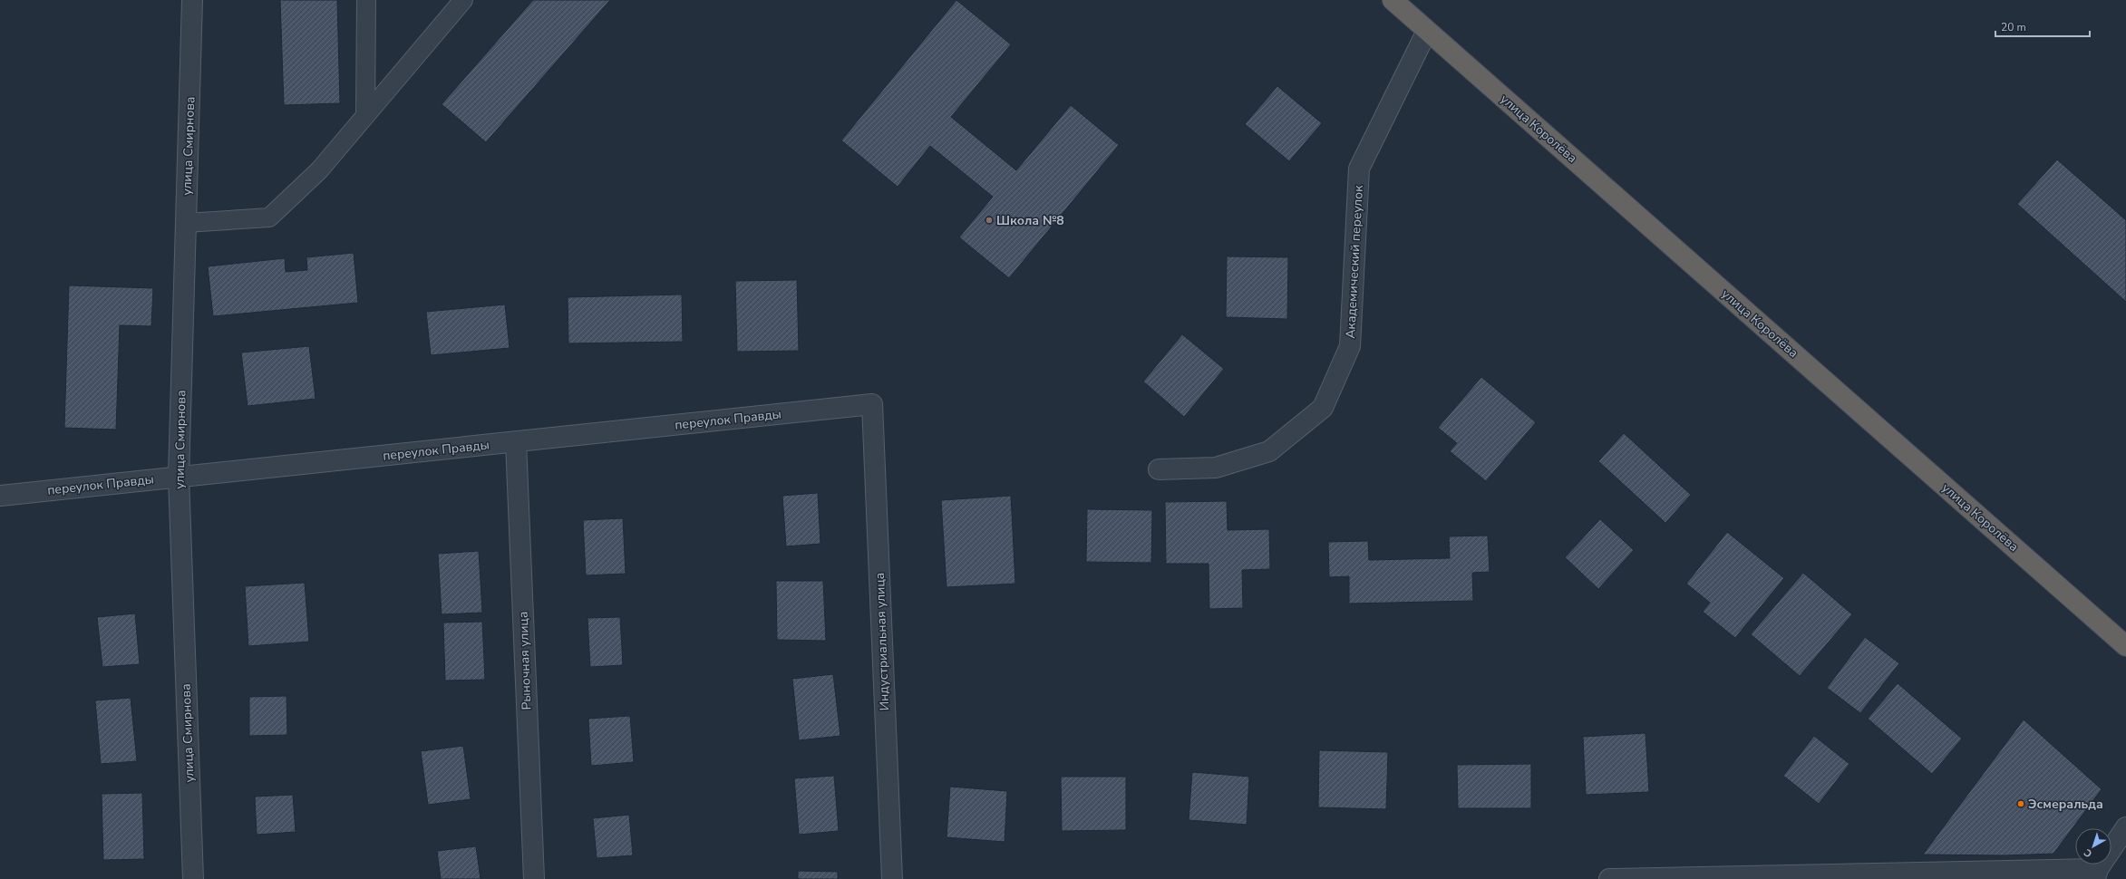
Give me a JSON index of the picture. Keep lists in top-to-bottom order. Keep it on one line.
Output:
{"streets":{"highway":["улица Королёва"],"street":["улица Смирнова","Академический переулок","переулок Правды","Индустриальная улица","Рыночная улица"]},"crossings":[["улица Королёва","Академический переулок"],["улица Смирнова","переулок Правды"],["переулок Правды","Индустриальная улица"],["переулок Правды","Рыночная улица"]],"places":["Школа №8","Эсмеральда"],"scale_bar":"20 m","north":"bottom left"}
